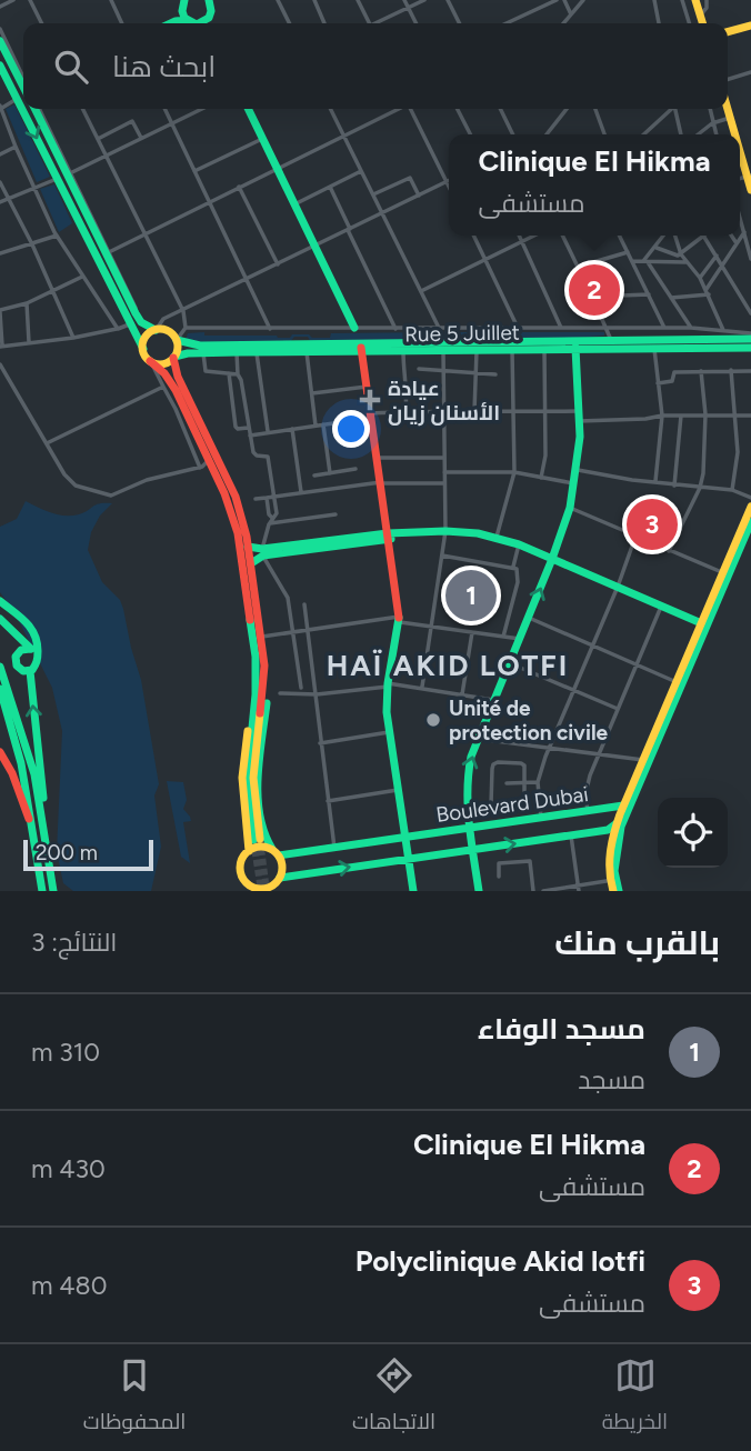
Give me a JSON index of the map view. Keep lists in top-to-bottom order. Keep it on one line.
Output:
{"streets":{"main road":["Rue 5 Juillet","Boulevard Dubai"]},"districts":["HAÏ AKID LOTFI"],"places":{"health":["عيادة الأسنان زيان"],"other":["Unité de protection civile"]},"scale_bar":"200 m","page":{"search":"ابحث هنا","popup":["Clinique El Hikma","مستشفى"],"pins":["2","3","1"],"scale":"200 m","heading":["بالقرب منك","النتائج: 3"],"list":[{"mark":"1","name":"مسجد الوفاء","note":"مسجد","value":"310 m"},{"mark":"2","name":"Clinique El Hikma","note":"مستشفى","value":"430 m"},{"mark":"3","name":"Polyclinique Akid lotfi","note":"مستشفى","value":"480 m"}],"nav":["الخريطة","الاتجاهات","المحفوظات"]}}
